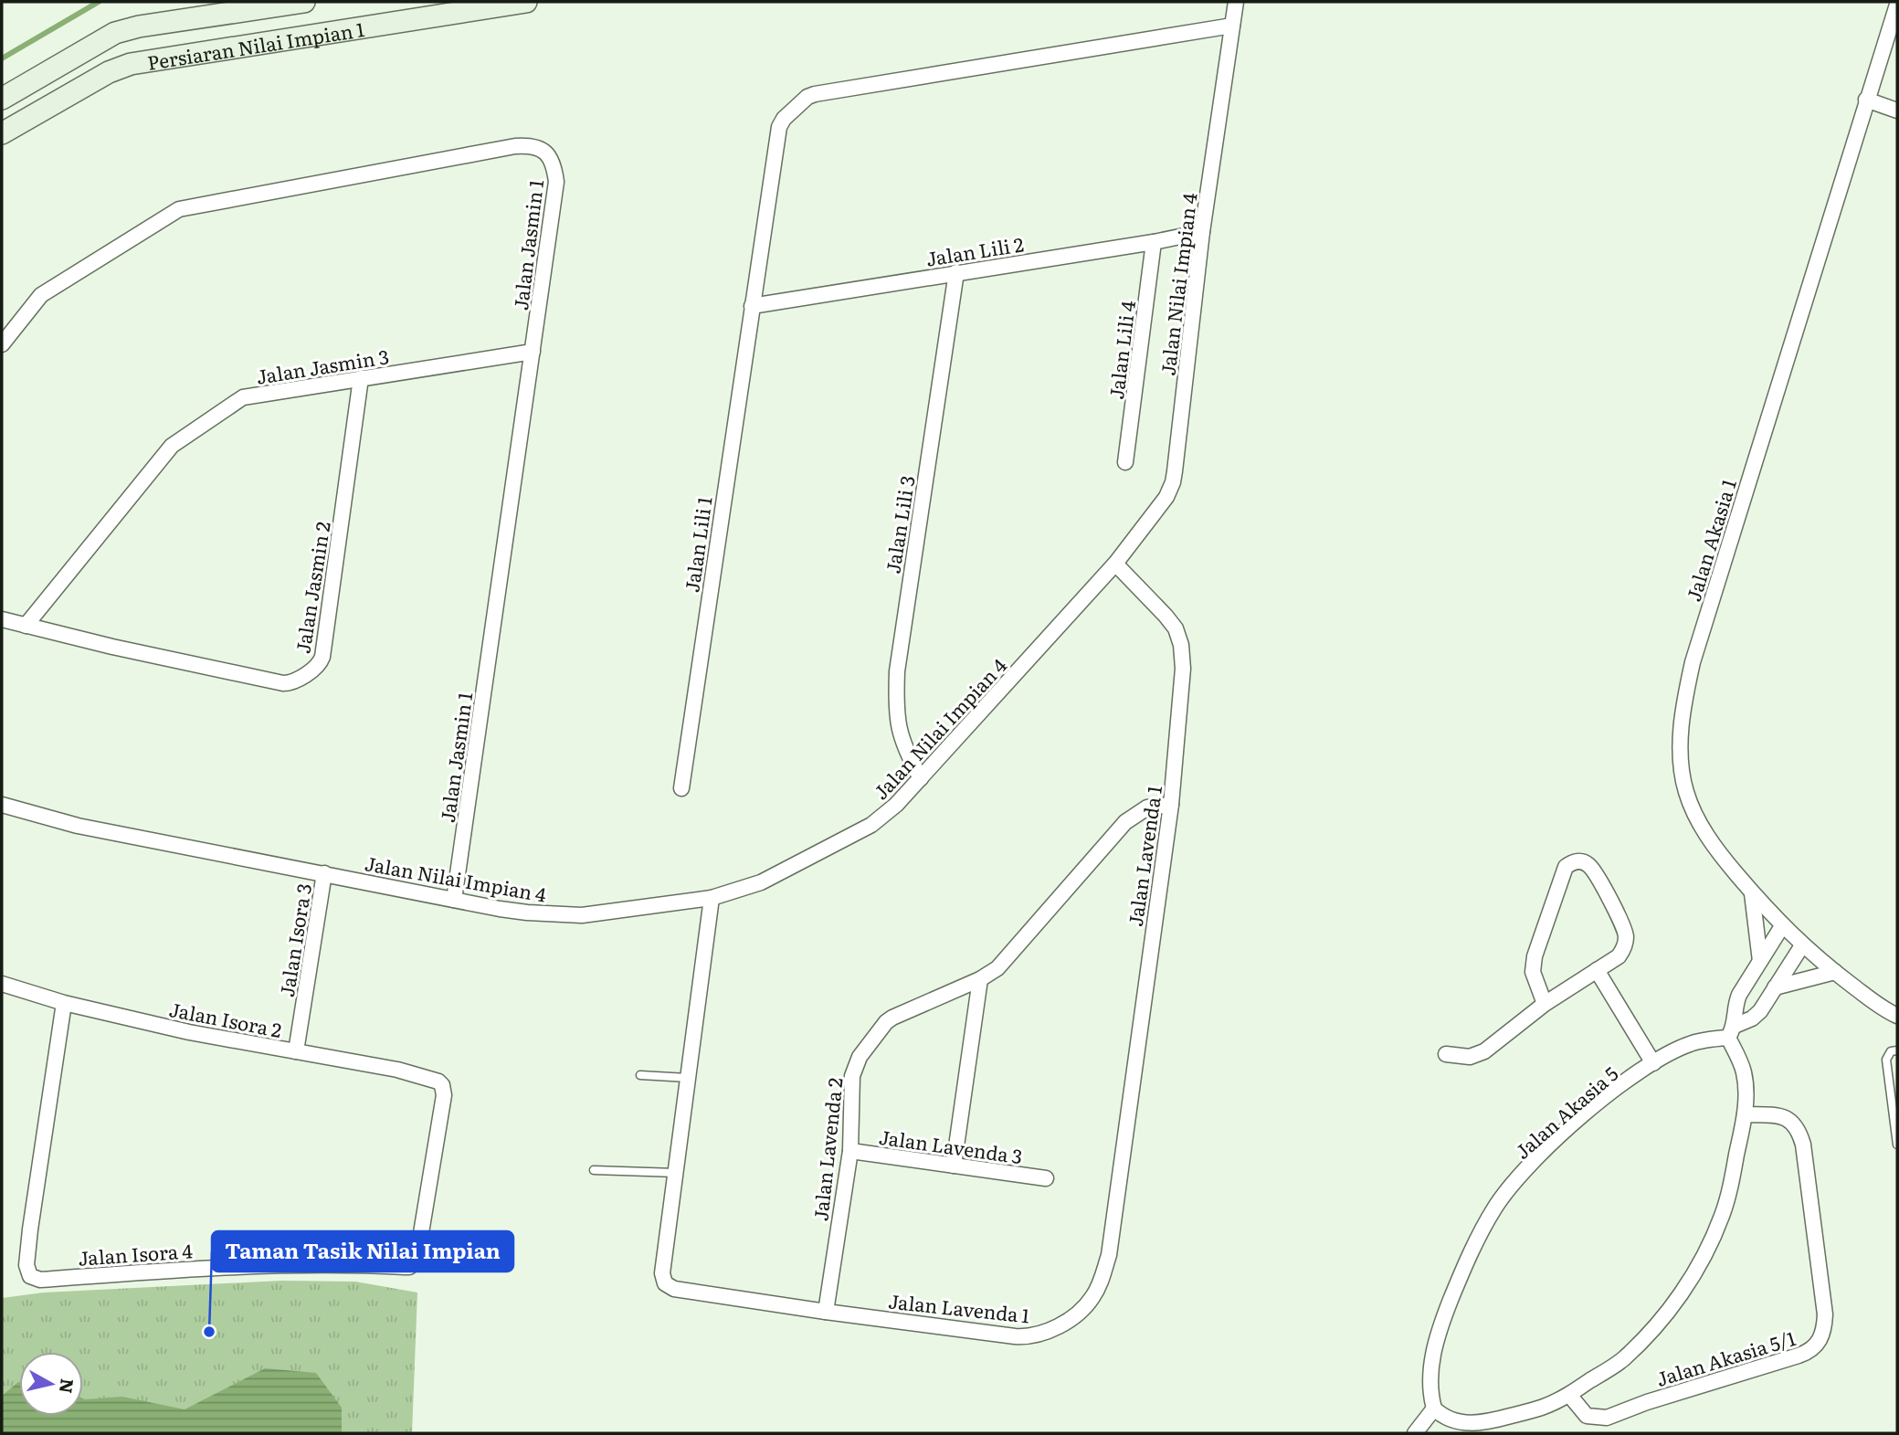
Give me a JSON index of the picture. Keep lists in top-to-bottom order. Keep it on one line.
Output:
{"streets":{"street":["Persiaran Nilai Impian 1","Jalan Jasmin 1","Jalan Lili 2","Jalan Nilai Impian 4","Jalan Lili 4","Jalan Jasmin 3","Jalan Lili 3","Jalan Akasia 1","Jalan Lili 1","Jalan Jasmin 2","Jalan Lavenda 1","Jalan Isora 3","Jalan Isora 2","Jalan Akasia 5","Jalan Lavenda 3","Jalan Lavenda 2","Jalan Isora 4","Jalan Akasia 5/1"]},"crossings":[["Jalan Jasmin 1","Jalan Nilai Impian 4"],["Jalan Jasmin 1","Jalan Jasmin 3"],["Jalan Lili 2","Jalan Nilai Impian 4"],["Jalan Lili 2","Jalan Lili 4"],["Jalan Lili 2","Jalan Lili 3"],["Jalan Lili 2","Jalan Lili 1"],["Jalan Nilai Impian 4","Jalan Lili 3"],["Jalan Nilai Impian 4","Jalan Lili 1"],["Jalan Nilai Impian 4","Jalan Lavenda 1"],["Jalan Nilai Impian 4","Jalan Isora 3"],["Jalan Jasmin 3","Jalan Jasmin 2"],["Jalan Lavenda 1","Jalan Lavenda 2"],["Jalan Isora 3","Jalan Isora 2"],["Jalan Isora 2","Jalan Isora 4"],["Jalan Lavenda 3","Jalan Lavenda 2"]],"places":["Taman Tasik Nilai Impian"],"north":"right"}
